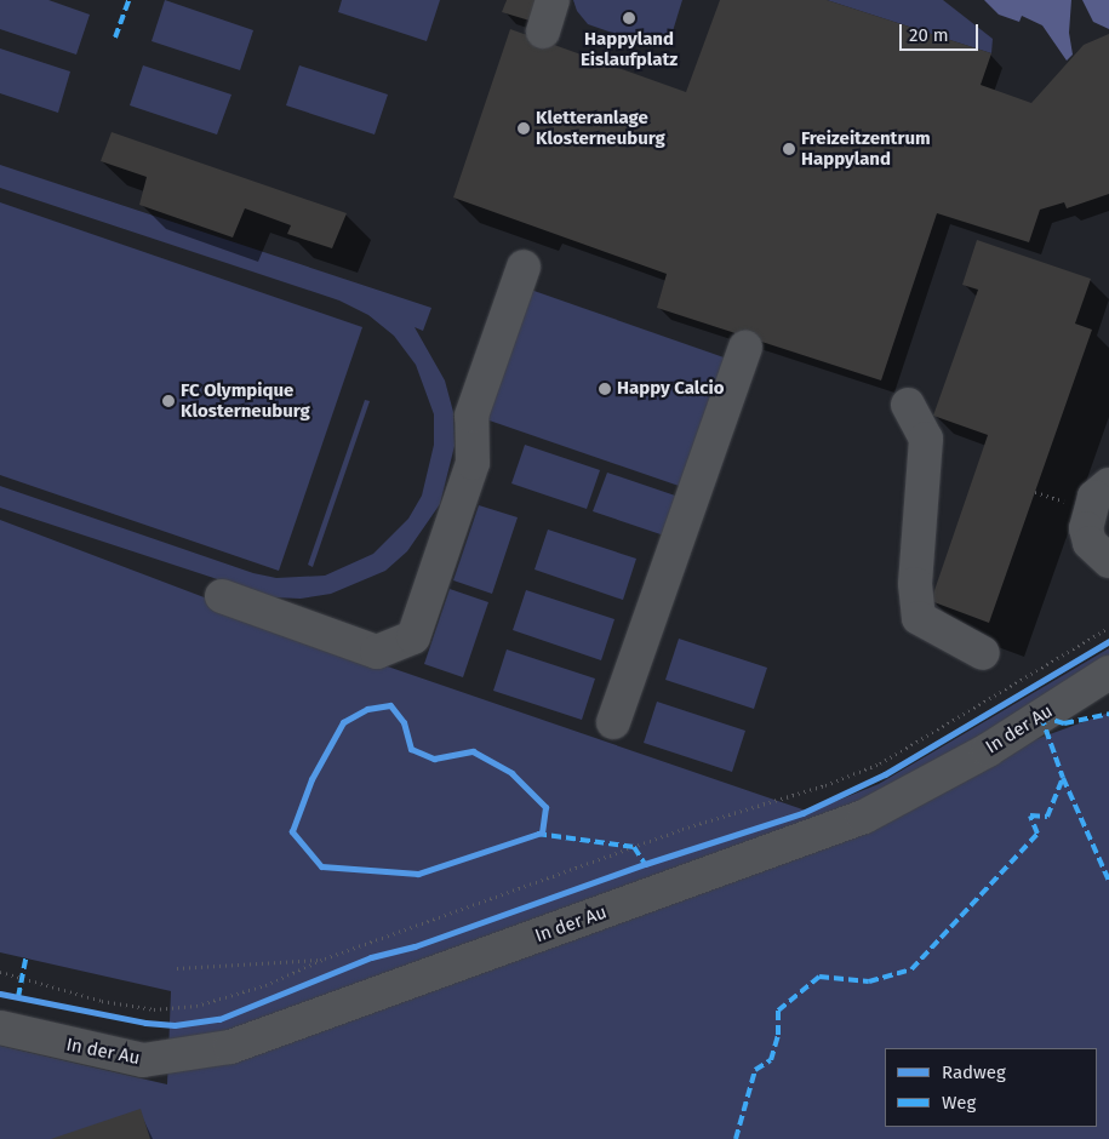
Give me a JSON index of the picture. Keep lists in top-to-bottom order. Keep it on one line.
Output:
{"streets":{"street":["In der Au"]},"places":["Happyland Eislaufplatz","Kletteranlage Klosterneuburg","Freizeitzentrum Happyland","Happy Calcio","FC Olympique Klosterneuburg"],"legend":["Radweg","Weg"],"scale_bar":"20 m"}
